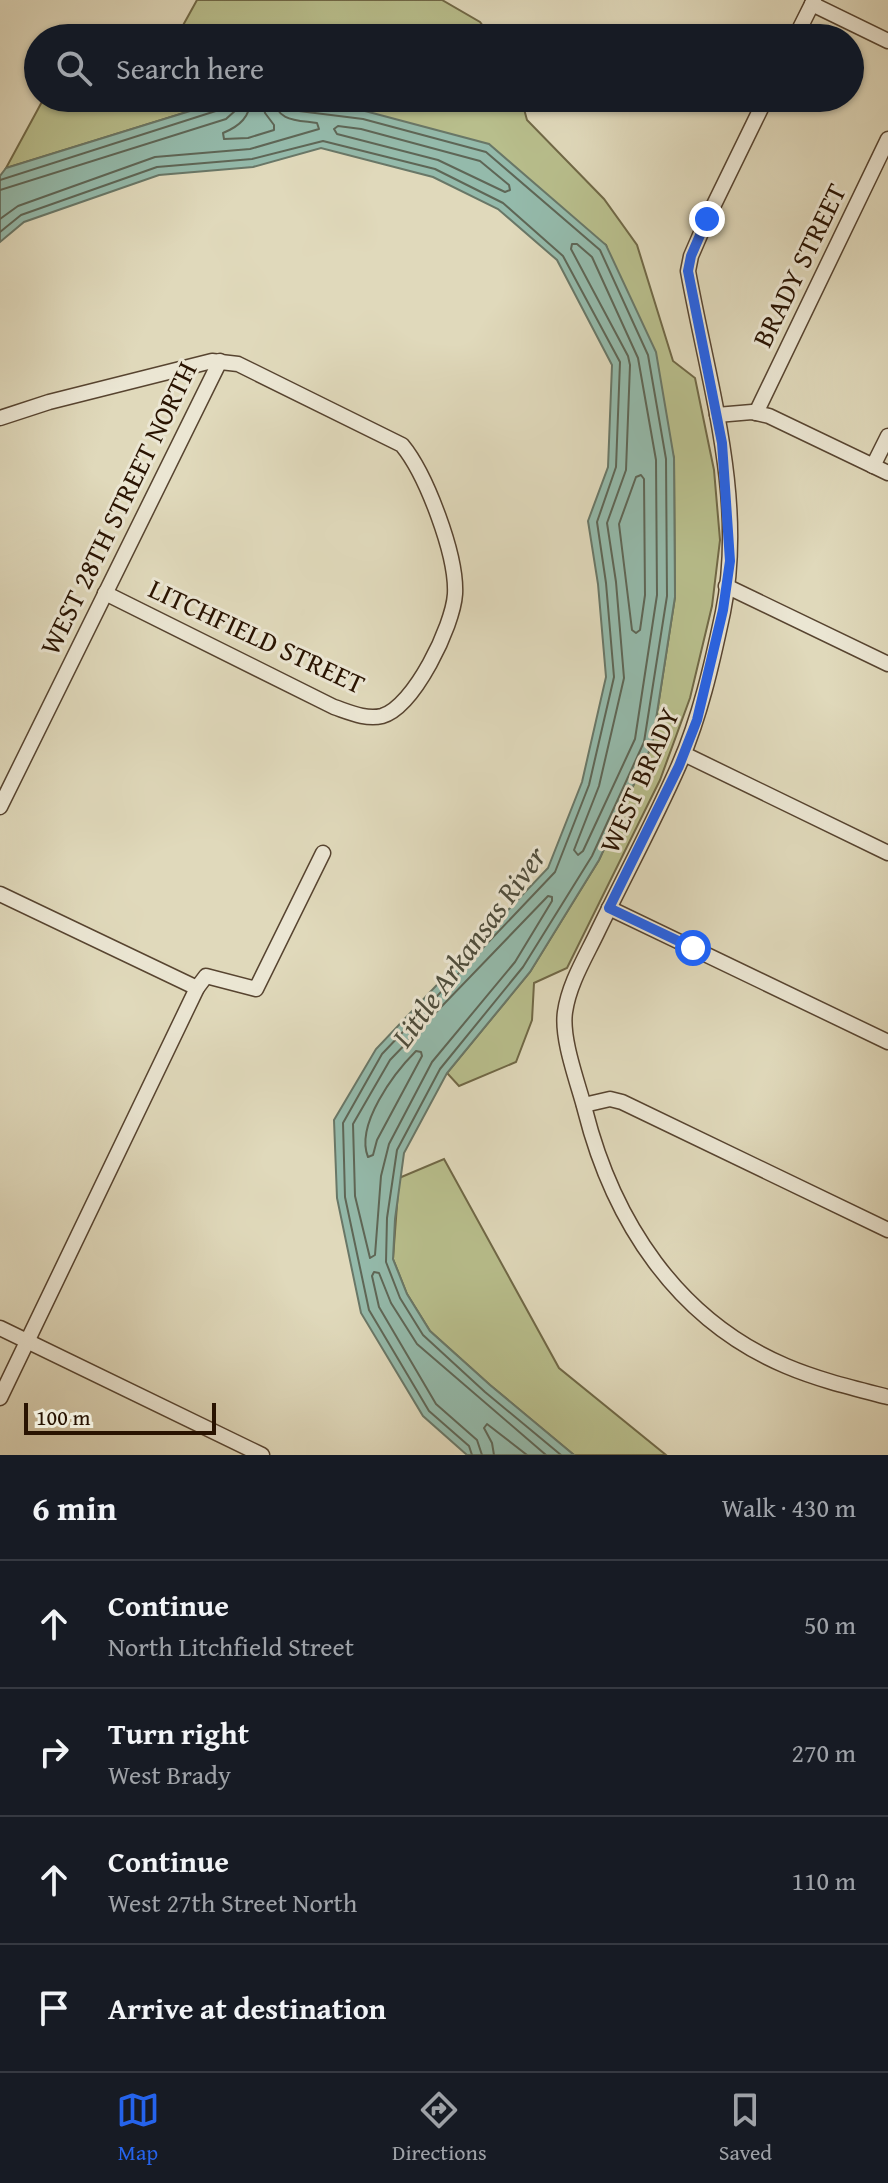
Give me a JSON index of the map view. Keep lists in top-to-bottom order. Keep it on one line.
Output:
{"streets":{"street":["BRADY STREET","WEST 28TH STREET NORTH","LITCHFIELD STREET","WEST BRADY"]},"crossings":[["WEST 28TH STREET NORTH","LITCHFIELD STREET"]],"water":["Little Arkansas River"],"scale_bar":"100 m","page":{"search":"Search here","scale":"100 m","heading":["6 min","Walk · 430 m"],"list":[["Continue","North Litchfield Street","50 m"],["Turn right","West Brady","270 m"],["Continue","West 27th Street North","110 m"],"Arrive at destination"],"nav":["Map","Directions","Saved"]}}
